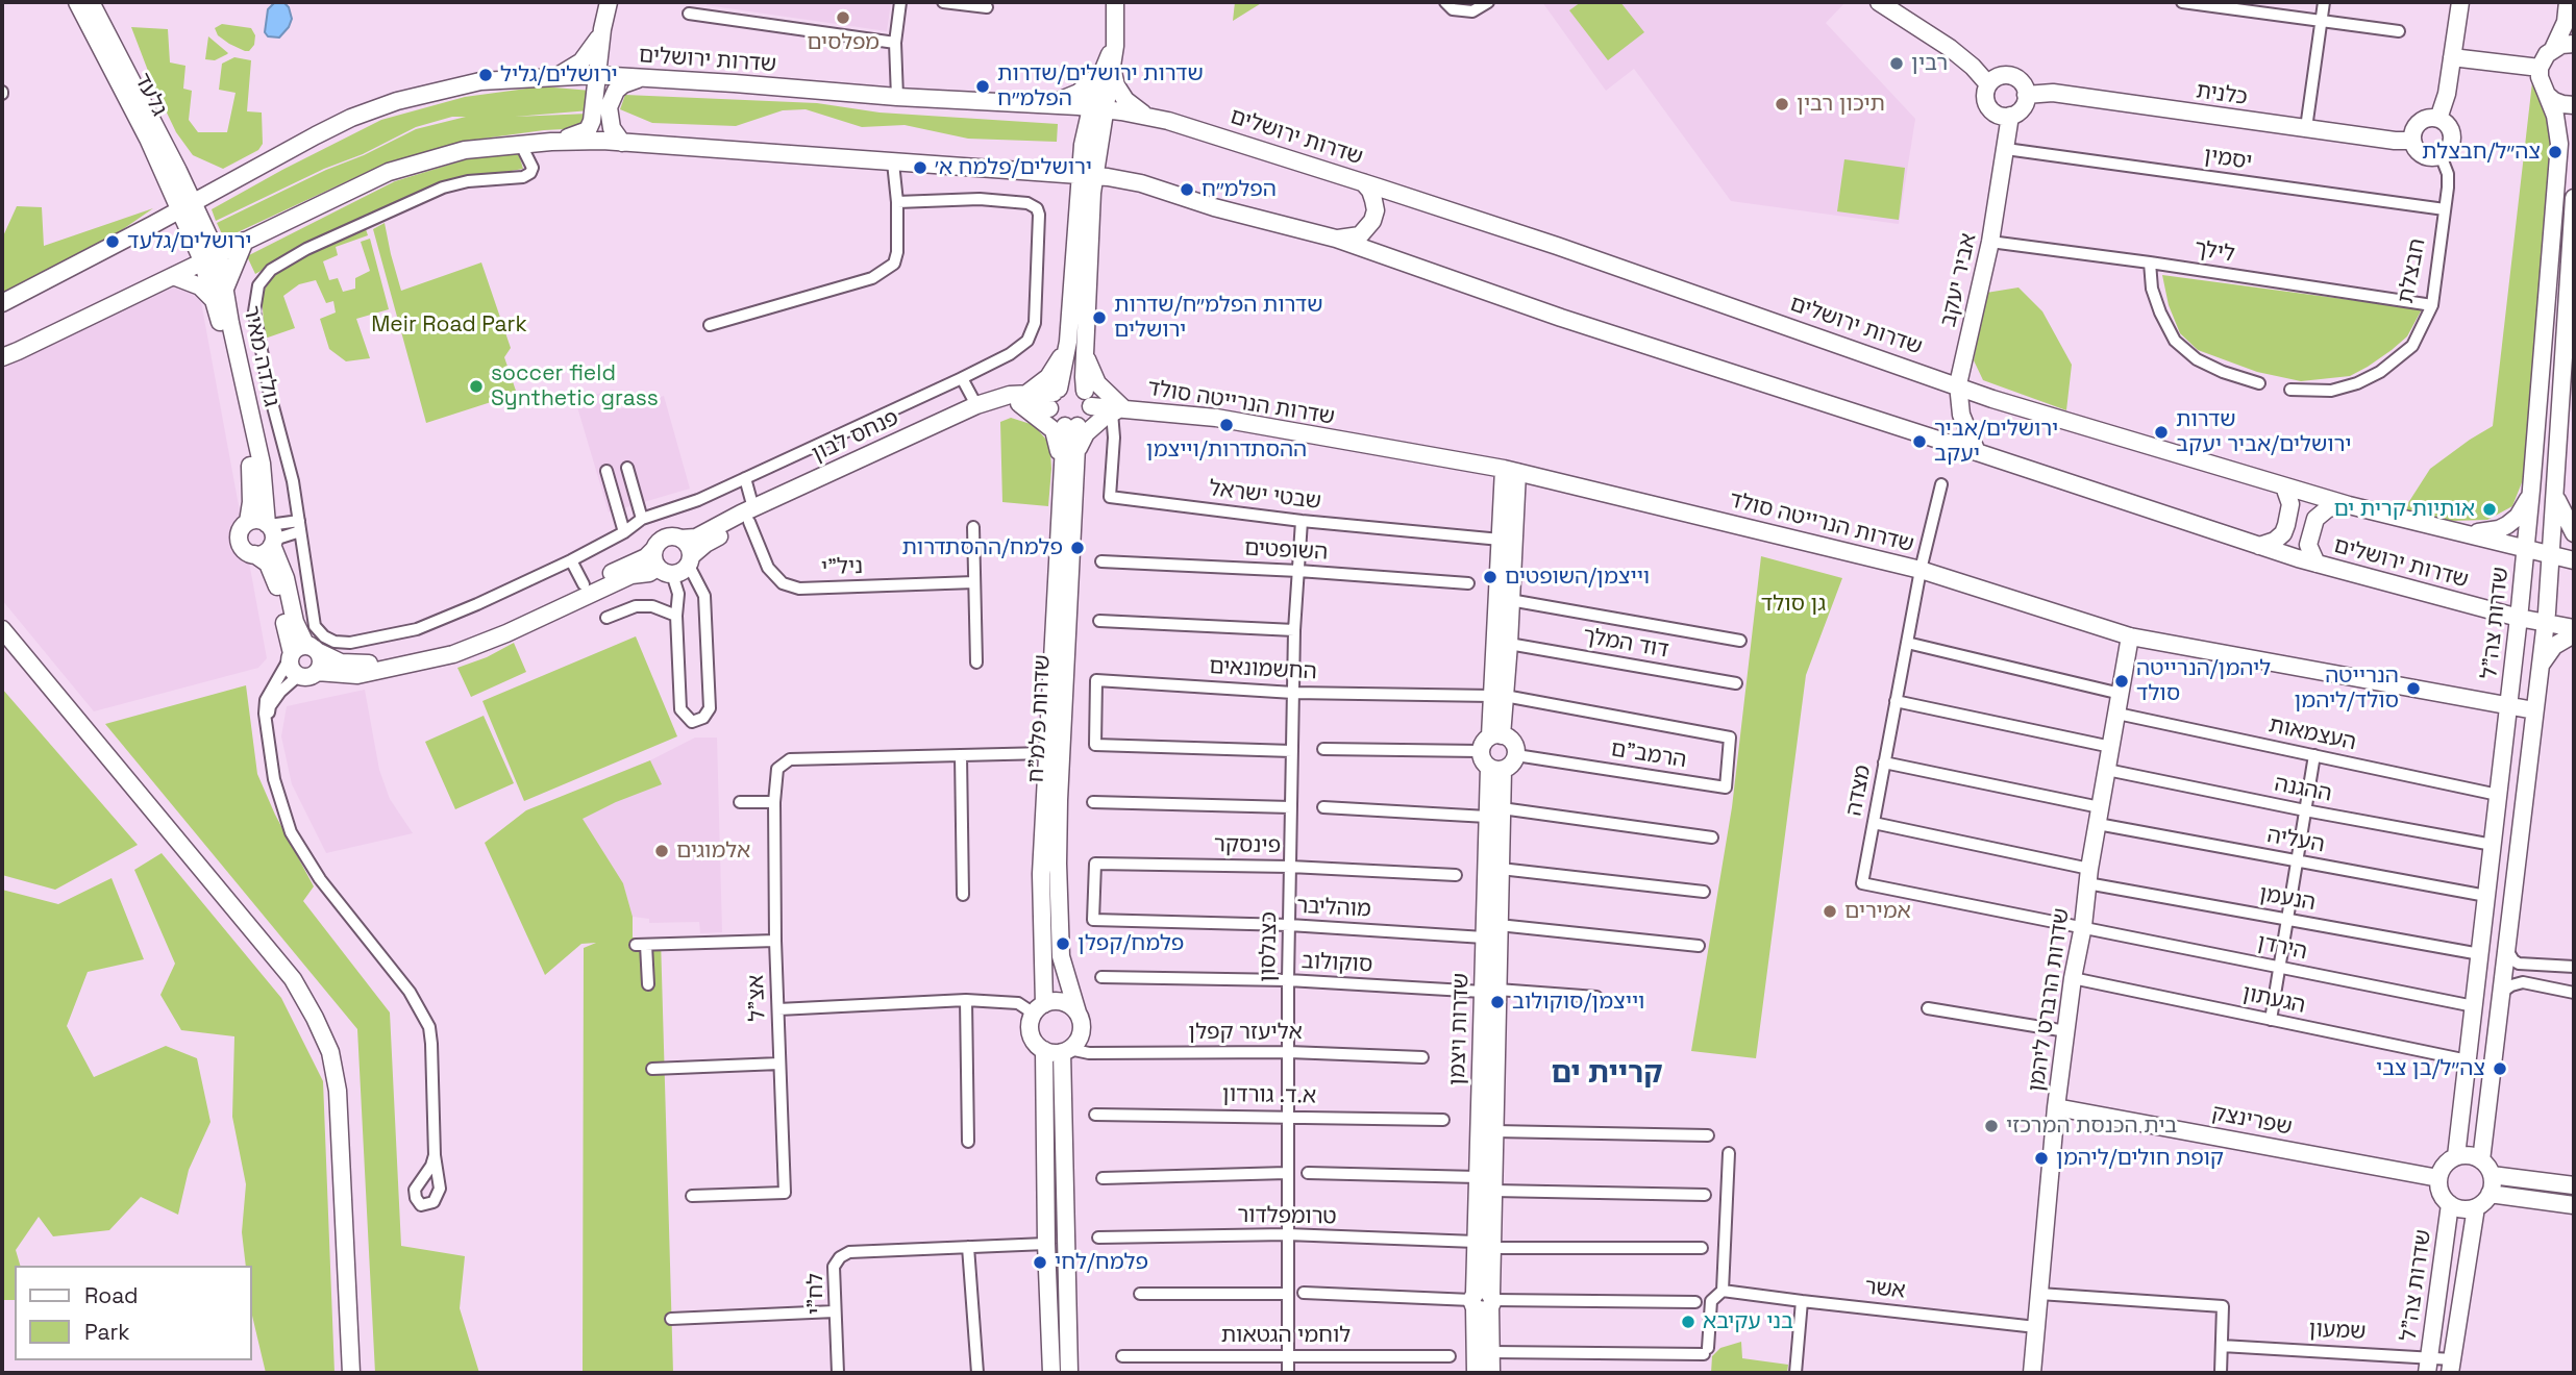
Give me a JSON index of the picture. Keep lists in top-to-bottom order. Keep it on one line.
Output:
{"streets":{"street":["שדרות ירושלים","גלעד","כלנית","יסמין","לילך","חבצלת","אביר יעקב","גולדה מאיר","שדרות הנרייטה סולד","פנחס לבון","שבטי ישראל","השופטים","ניל\"י","שדרות צה\"ל","דוד המלך","החשמונאים","שדרות פלמ\"ח","העצמאות","הרמב\"ם","ההגנה","מצדה","העליה","פינסקר","הנעמן","מוהליבר","כצנלסון","הירדן","סוקולוב","אצ\"ל","שדרות הרברט ליהמן","הגעתון","שדרות ויצמן","אליעזר קפלן","א.ד. גורדון","שפרינצק","טרומפלדור","אשר","לח\"י","שמעון","לוחמי הגטאות"]},"crossings":[["שדרות ירושלים","גלעד"],["שדרות ירושלים","אביר יעקב"],["שדרות ירושלים","גולדה מאיר"],["שדרות ירושלים","שדרות צה\"ל"],["גלעד","גולדה מאיר"],["כלנית","חבצלת"],["כלנית","אביר יעקב"],["יסמין","חבצלת"],["יסמין","אביר יעקב"],["לילך","חבצלת"],["לילך","אביר יעקב"],["שדרות הנרייטה סולד","פנחס לבון"],["שדרות הנרייטה סולד","שבטי ישראל"],["שדרות הנרייטה סולד","שדרות צה\"ל"],["שדרות הנרייטה סולד","שדרות פלמ\"ח"],["שדרות הנרייטה סולד","מצדה"],["שדרות הנרייטה סולד","שדרות הרברט ליהמן"],["פנחס לבון","ניל\"י"],["פנחס לבון","שדרות פלמ\"ח"],["שבטי ישראל","כצנלסון"],["השופטים","כצנלסון"],["שדרות צה\"ל","העצמאות"],["שדרות צה\"ל","ההגנה"],["שדרות צה\"ל","העליה"],["שדרות צה\"ל","הנעמן"],["שדרות צה\"ל","הירדן"],["שדרות צה\"ל","הגעתון"],["שדרות צה\"ל","שפרינצק"],["שדרות צה\"ל","שמעון"],["החשמונאים","הרמב\"ם"],["החשמונאים","כצנלסון"],["שדרות פלמ\"ח","אצ\"ל"],["שדרות פלמ\"ח","אליעזר קפלן"],["העצמאות","שדרות הרברט ליהמן"],["הרמב\"ם","שדרות ויצמן"],["ההגנה","שדרות הרברט ליהמן"],["מצדה","העליה"],["מצדה","הנעמן"],["מצדה","הירדן"],["מצדה","שדרות הרברט ליהמן"],["העליה","שדרות הרברט ליהמן"],["פינסקר","מוהליבר"],["פינסקר","כצנלסון"],["הנעמן","שדרות הרברט ליהמן"],["מוהליבר","כצנלסון"],["מוהליבר","שדרות ויצמן"],["כצנלסון","סוקולוב"],["כצנלסון","אליעזר קפלן"],["כצנלסון","א.ד. גורדון"],["כצנלסון","טרומפלדור"],["כצנלסון","לוחמי הגטאות"],["הירדן","שדרות הרברט ליהמן"],["סוקולוב","שדרות ויצמן"],["שדרות הרברט ליהמן","הגעתון"],["שדרות הרברט ליהמן","שפרינצק"],["שדרות הרברט ליהמן","אשר"],["שדרות ויצמן","טרומפלדור"]],"districts":["קריית ים"],"parks":["Meir Road Park","גן סולד"],"places":["מפלסים","רבין","ירושלים/גליל","שדרות ירושלים/שדרות הפלמ״ח","תיכון רבין","צה״ל/חבצלת","ירושלים/פלמח א׳","הפלמ״ח","ירושלים/גלעד","שדרות הפלמ״ח/שדרות ירושלים","soccer field Synthetic grass","ההסתדרות/וייצמן","שדרות ירושלים/אביר יעקב","ירושלים/אביר יעקב","אותיות קרית ים","פלמח/ההסתדרות","וייצמן/השופטים","ליהמן/הנרייטה סולד","הנרייטה סולד/ליהמן","אלמוגים","אמירים","פלמח/קפלן","וייצמן/סוקולוב","צה״ל/בן צבי","בית הכנסת המרכזי","קופת חולים/ליהמן","פלמח/לחי","בני עקיבא"],"legend":["Road","Park"]}
